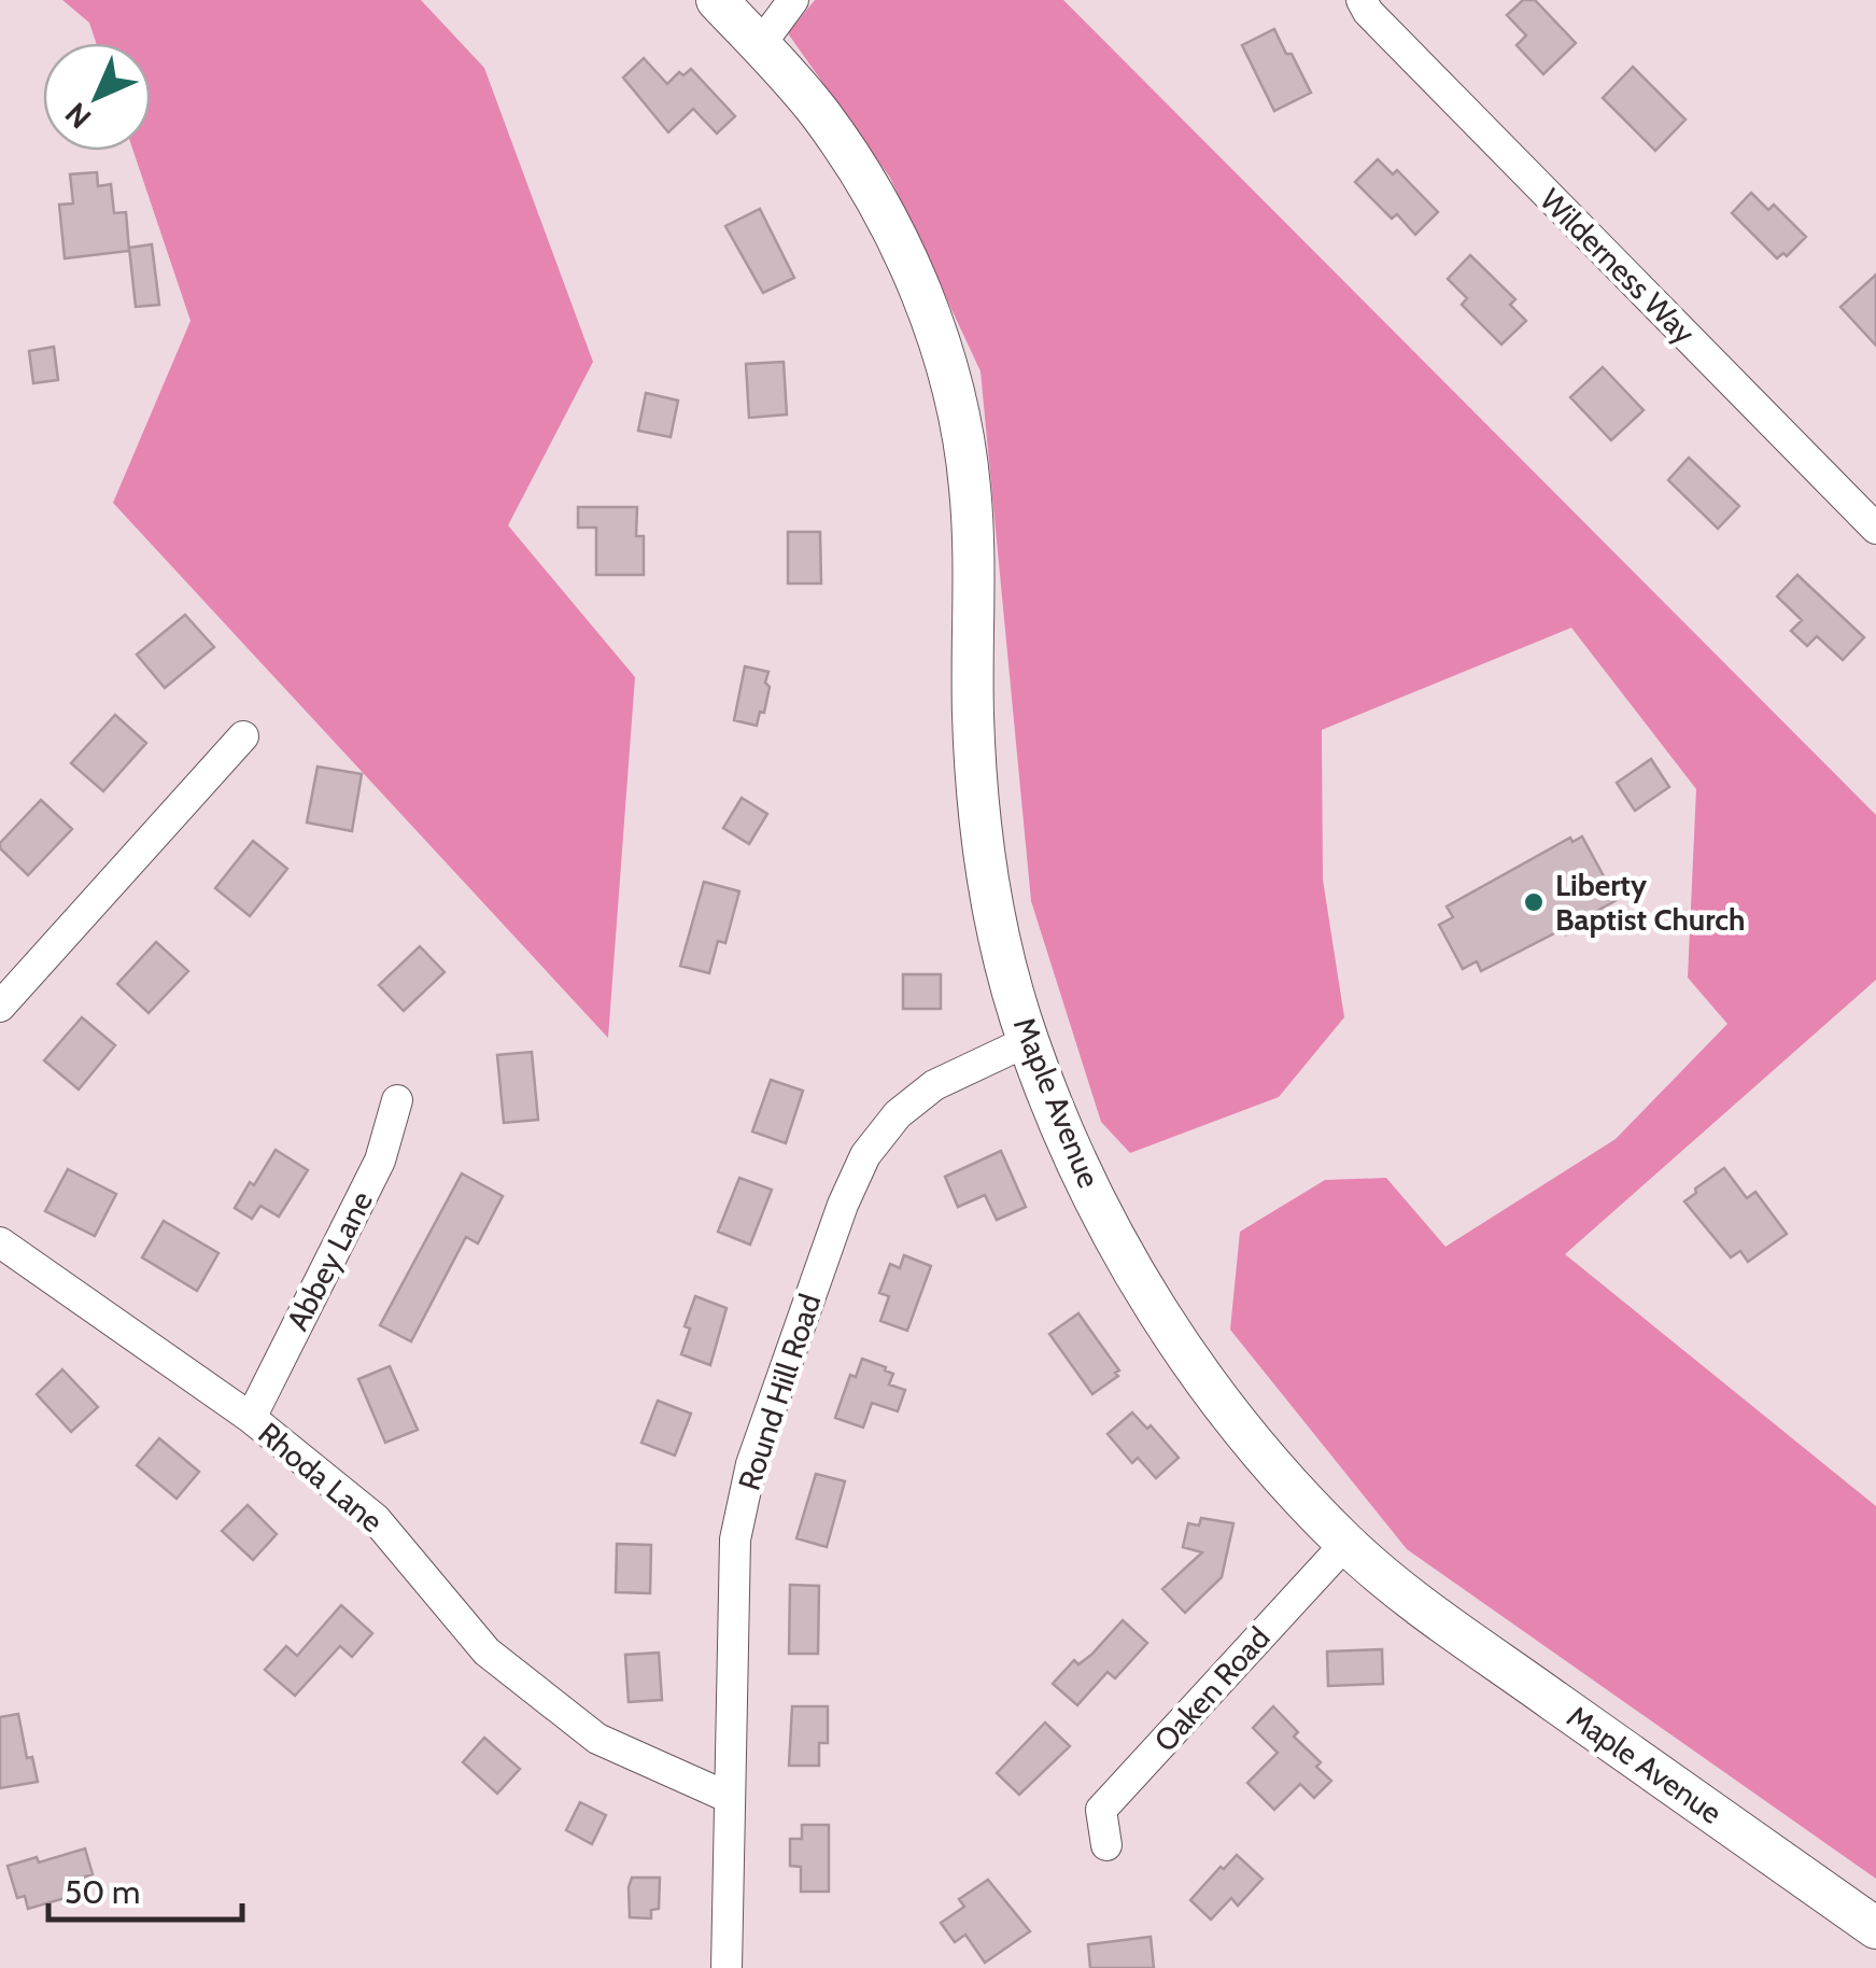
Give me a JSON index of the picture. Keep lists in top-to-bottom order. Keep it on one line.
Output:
{"streets":{"main road":["Maple Avenue"],"street":["Wilderness Way","Abbey Lane","Round Hill Road","Rhoda Lane","Oaken Road"]},"crossings":[["Maple Avenue","Round Hill Road"],["Maple Avenue","Oaken Road"],["Abbey Lane","Rhoda Lane"],["Round Hill Road","Rhoda Lane"]],"places":["Liberty Baptist Church"],"scale_bar":"50 m","north":"bottom left"}
